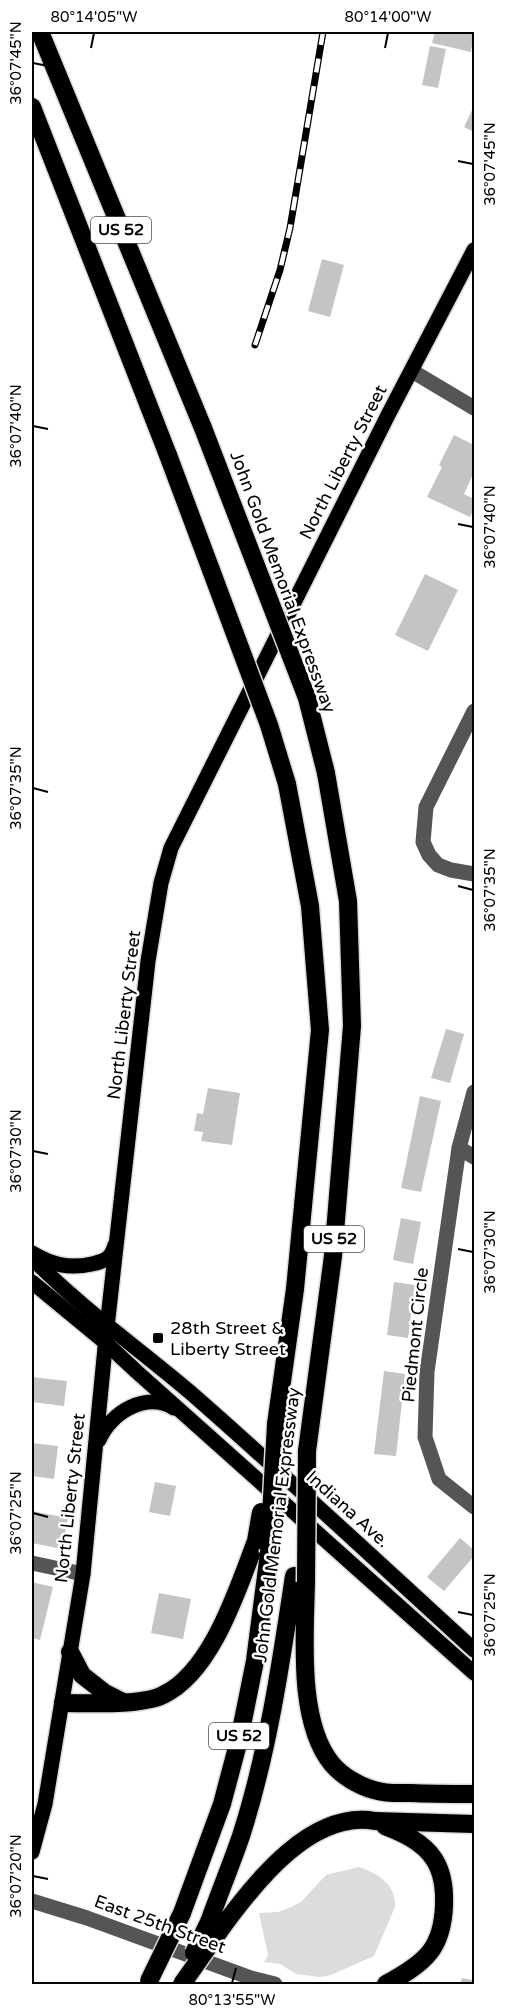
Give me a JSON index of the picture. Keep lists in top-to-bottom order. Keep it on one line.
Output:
{"streets":{"highway":["US 52","John Gold Memorial Expressway"],"main road":["North Liberty Street","Indiana Ave."],"street":["Piedmont Circle","East 25th Street"]},"crossings":[["North Liberty Street","Indiana Ave."]],"places":{"transit":["28th Street & Liberty Street"]},"coordinates":["80°14'05\"W","80°14'00\"W","36°07'45\"N","36°07'40\"N","36°07'35\"N","36°07'30\"N","36°07'25\"N","36°07'20\"N","80°13'55\"W"]}
